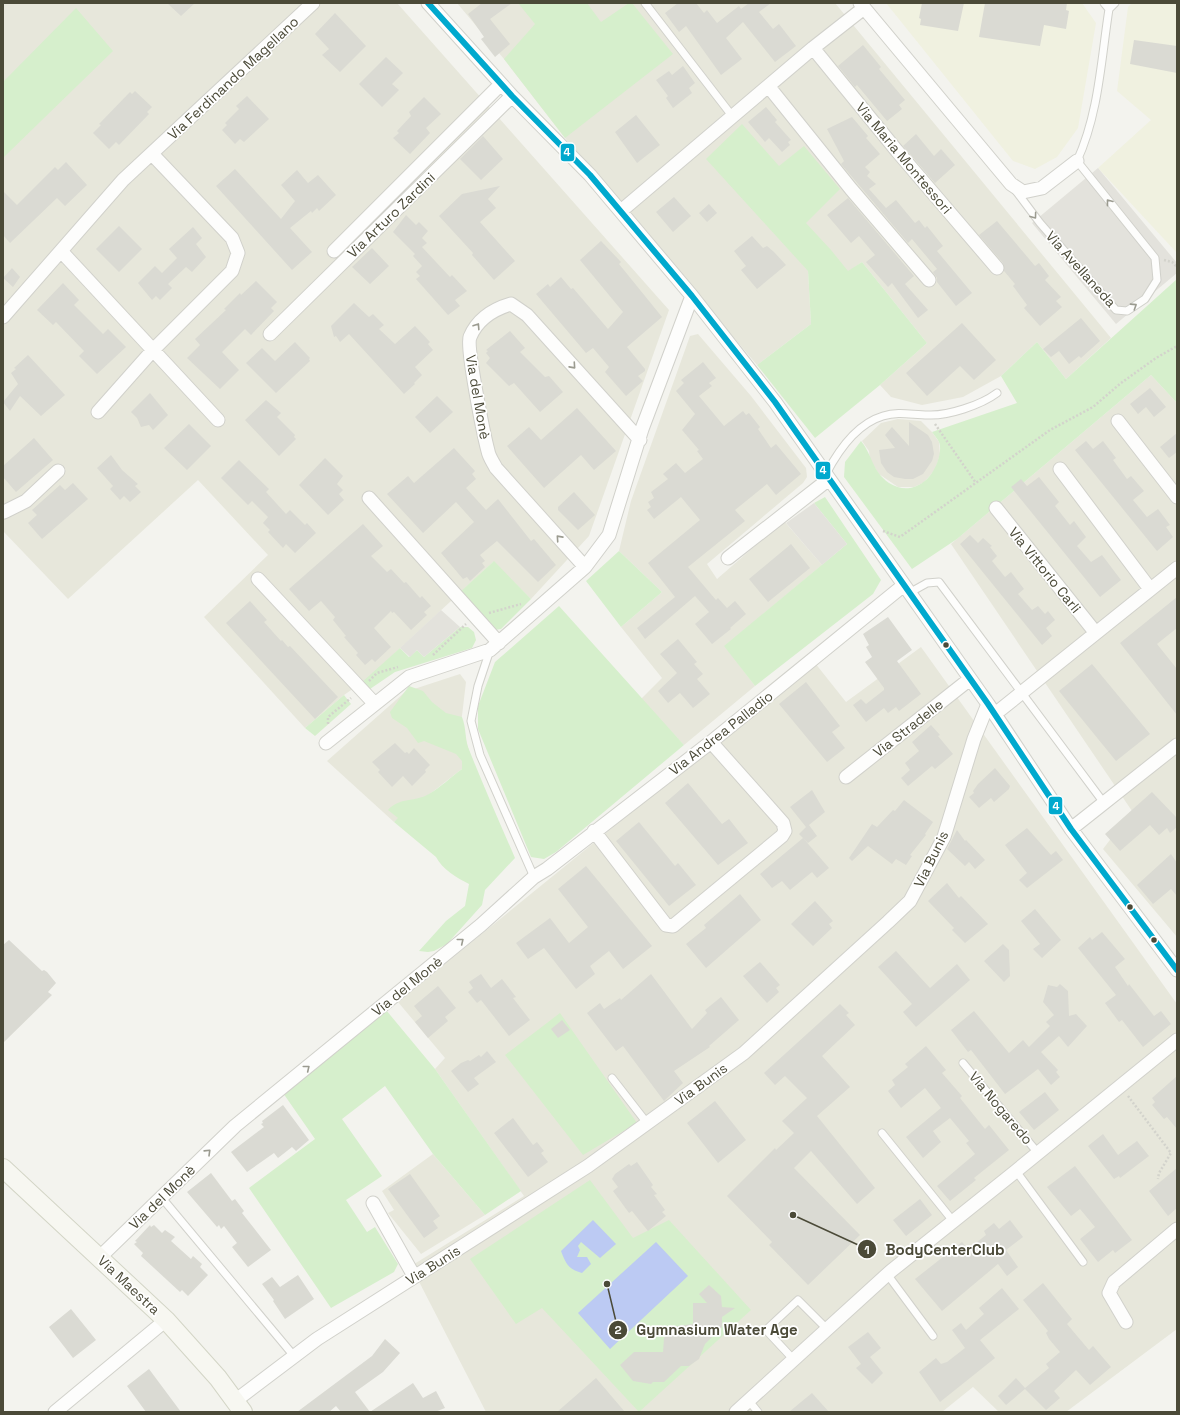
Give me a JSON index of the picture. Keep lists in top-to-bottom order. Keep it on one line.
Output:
{"streets":{"main road":["Via Maestra"],"street":["Via Ferdinando Magellano","Via Maria Montessori","Via Arturo Zardini","Via Avellaneda","Via del Monè","Via Vittorio Carli","Via Stradelle","Via Andrea Palladio","Via Bunis","Via Nogaredo"]},"crossings":[["Via del Monè","Via Andrea Palladio"],["Via del Monè","Via Maestra"],["Via Bunis","Via Maestra"]],"places":["BodyCenterClub","Gymnasium Water Age"],"lines":["transit line 4"]}
